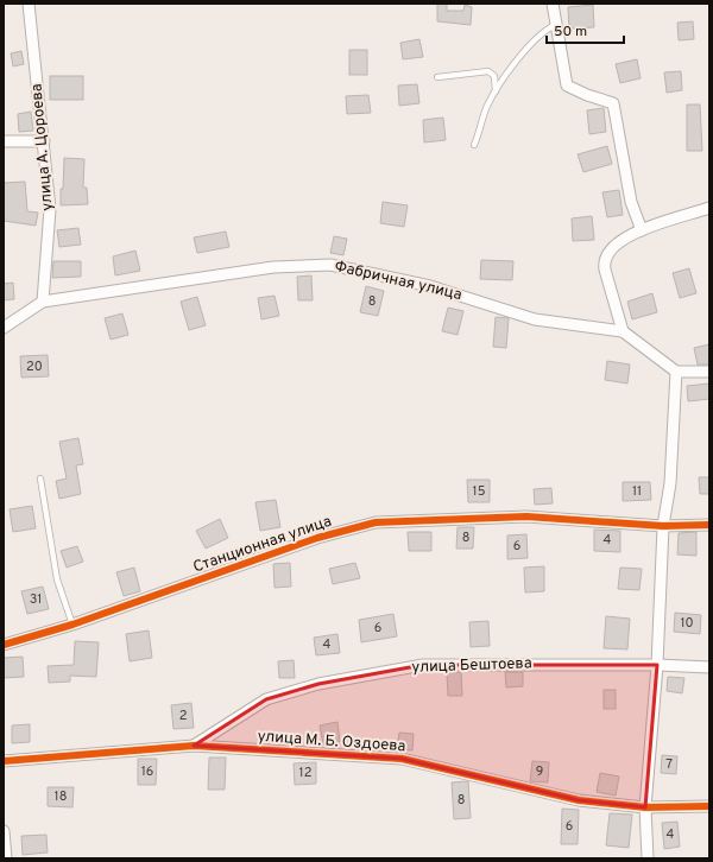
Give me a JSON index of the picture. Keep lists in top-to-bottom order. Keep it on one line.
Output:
{"streets":{"street":["улица А. Цороева","Фабричная улица","Станционная улица","улица Бештоева","улица М. Б. Оздоева"]},"crossings":[["улица А. Цороева","Фабричная улица"],["улица Бештоева","улица М. Б. Оздоева"]],"house_numbers":["8","20","15","11","8","4","6","31","10","6","4","2","7","16","9","12","18","8","6","4"],"scale_bar":"50 m"}
